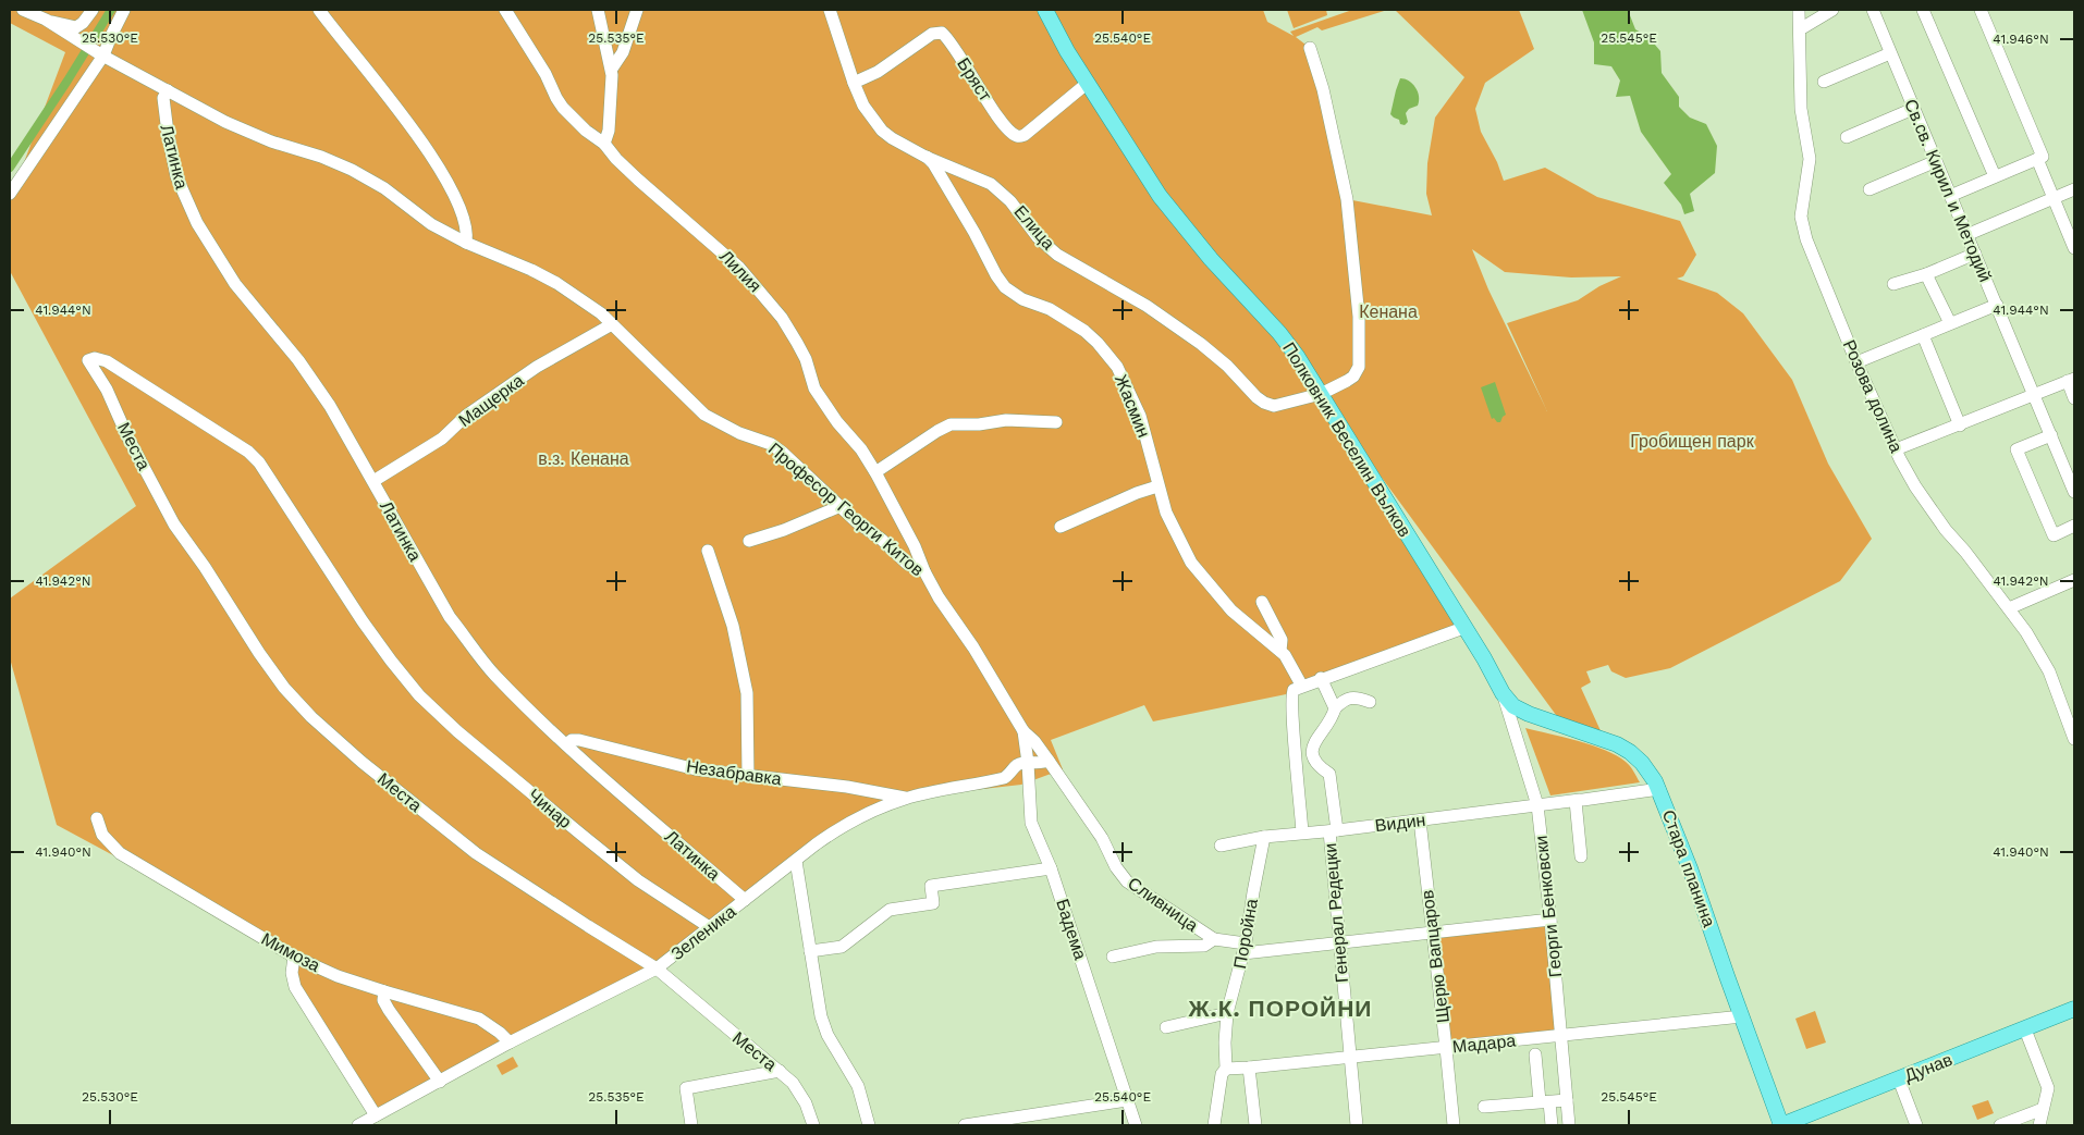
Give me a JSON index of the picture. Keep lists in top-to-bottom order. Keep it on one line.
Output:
{"streets":{"main road":["Полковник Веселин Вълков","Стара планина","Дунав"],"street":["Бряст","Латинка","Св.св. Кирил и Методий","Елица","Лилия","Розова долина","Мащерка","Жасмин","Места","Професор Георги Китов","Незабравка","Чинар","Видин","Сливница","Георги Бенковски","Генерал Редецки","Бадема","Зеленика","Поройна","Мимоза","Щерю Вапцаров","Мадара"]},"crossings":[["Бряст","Елица"],["Бряст","Полковник Веселин Вълков"],["Латинка","Мащерка"],["Латинка","Професор Георги Китов"],["Латинка","Незабравка"],["Латинка","Зеленика"],["Елица","Жасмин"],["Елица","Полковник Веселин Вълков"],["Лилия","Професор Георги Китов"],["Мащерка","Професор Георги Китов"],["Полковник Веселин Вълков","Стара планина"],["Полковник Веселин Вълков","Георги Бенковски"],["Места","Чинар"],["Места","Зеленика"],["Професор Георги Китов","Сливница"],["Професор Георги Китов","Бадема"],["Незабравка","Зеленика"],["Чинар","Зеленика"],["Видин","Стара планина"],["Видин","Георги Бенковски"],["Видин","Генерал Редецки"],["Видин","Поройна"],["Видин","Щерю Вапцаров"],["Стара планина","Георги Бенковски"],["Стара планина","Мадара"],["Стара планина","Дунав"],["Сливница","Георги Бенковски"],["Сливница","Генерал Редецки"],["Сливница","Бадема"],["Сливница","Зеленика"],["Сливница","Поройна"],["Сливница","Щерю Вапцаров"],["Георги Бенковски","Мадара"],["Генерал Редецки","Мадара"],["Бадема","Зеленика"],["Зеленика","Мимоза"],["Поройна","Мадара"],["Щерю Вапцаров","Мадара"]],"districts":["Ж.К. ПОРОЙНИ"],"parks":["Кенана","Гробищен парк","в.з. Кенана"],"coordinates":["25.530°E","25.535°E","25.540°E","25.545°E","41.946°N","41.944°N","41.942°N","41.940°N"]}
